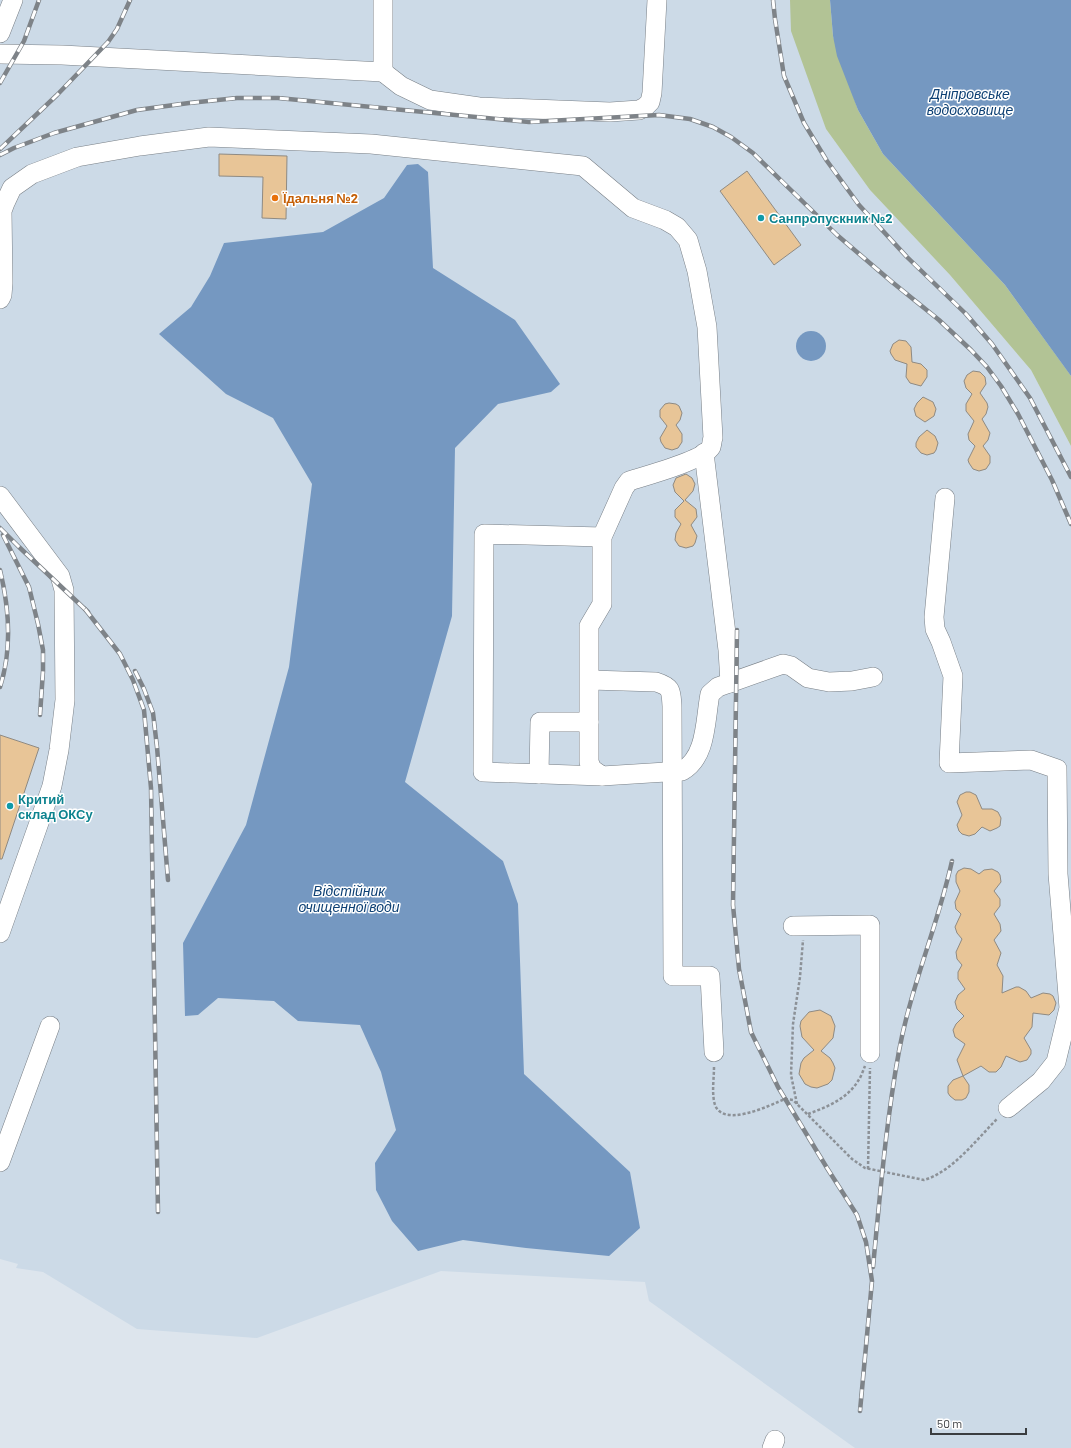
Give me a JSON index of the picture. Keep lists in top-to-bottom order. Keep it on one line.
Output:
{"water":["Дніпровське водосховище","Відстійник очищенної води"],"places":["Їдальня №2","Санпропускник №2","Критий склад ОКСу"],"scale_bar":"50 m"}
